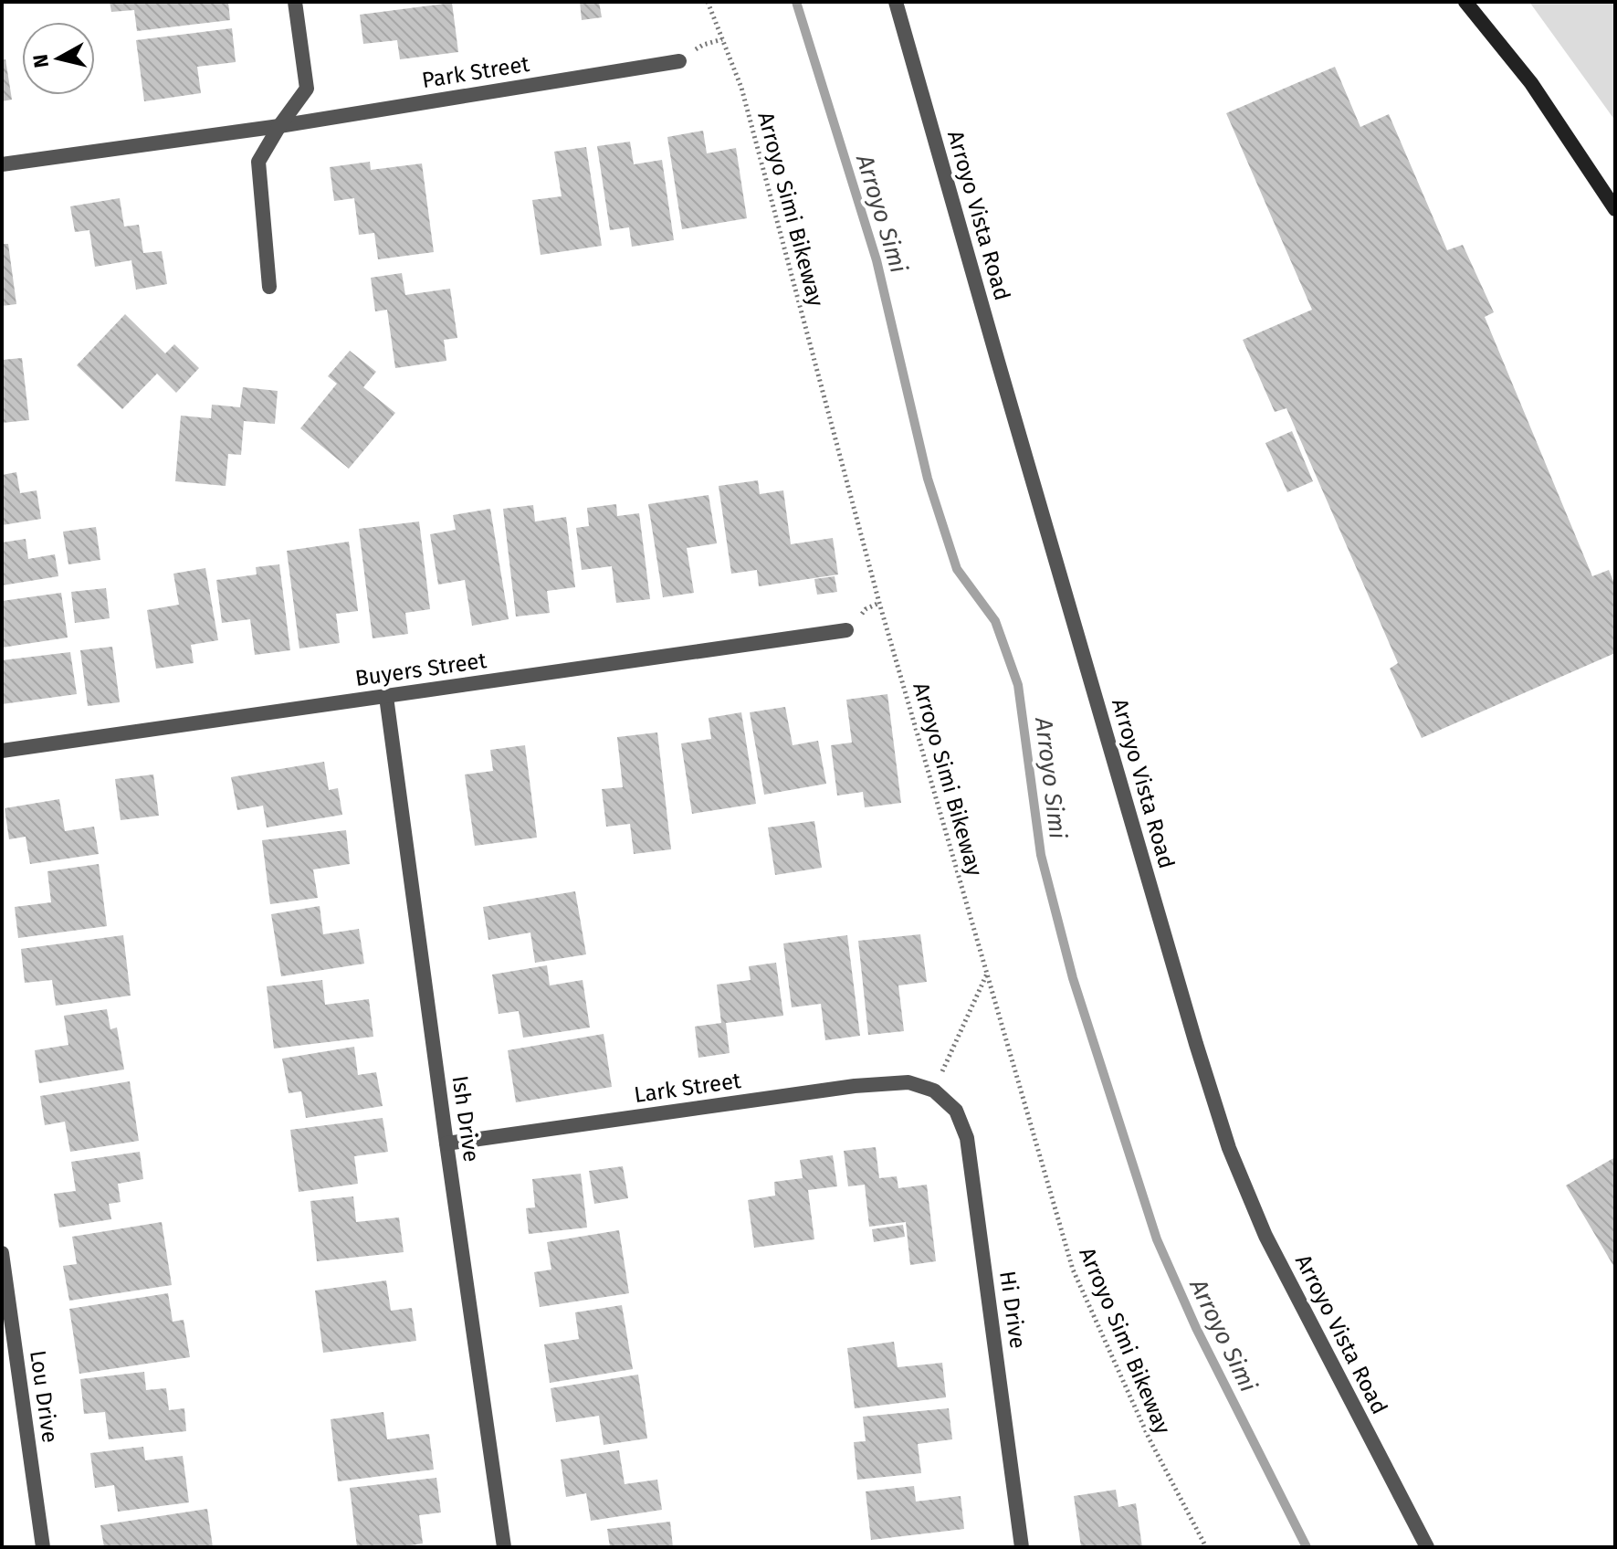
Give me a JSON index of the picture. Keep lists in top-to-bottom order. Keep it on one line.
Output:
{"streets":{"street":["Park Street","Arroyo Vista Road","Buyers Street","Lark Street","Ish Drive","Hi Drive","Lou Drive"],"path":["Arroyo Simi Bikeway"]},"crossings":[["Buyers Street","Ish Drive"],["Lark Street","Ish Drive"],["Lark Street","Hi Drive"]],"water":["Arroyo Simi"],"north":"left"}
